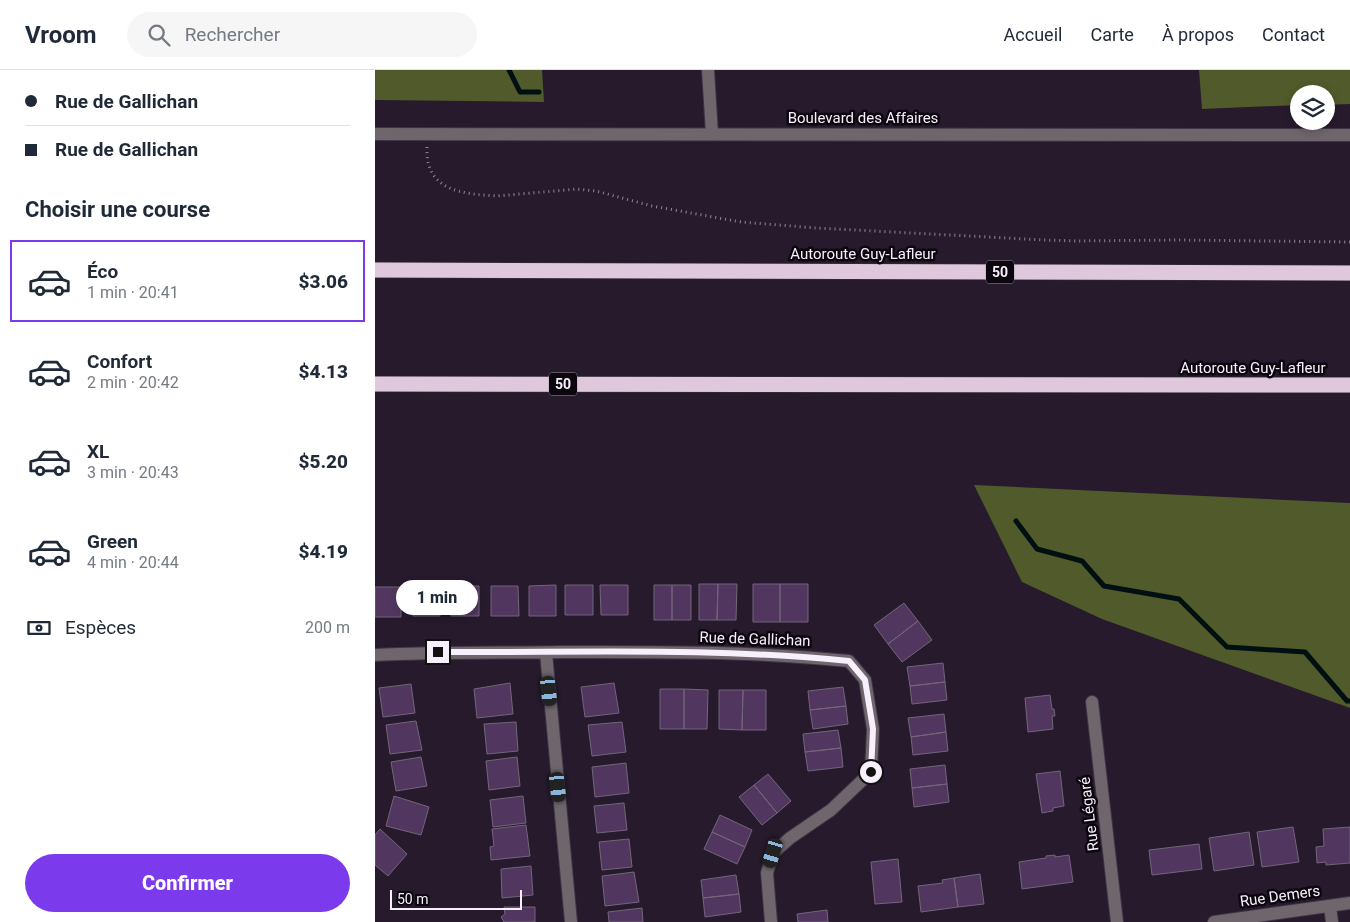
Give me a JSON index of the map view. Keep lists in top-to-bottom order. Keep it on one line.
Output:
{"streets":{"highway":["Autoroute Guy-Lafleur","50"],"street":["Boulevard des Affaires","Rue de Gallichan","Rue Légaré","Rue Demers"]},"scale_bar":"50 m","page":{"header":"Vroom","search":"Rechercher","nav":["Accueil","Carte","À propos","Contact"],"banner":["Rue de Gallichan","Rue de Gallichan"],"heading":"Choisir une course","list":[{"name":"Éco","note":"1 min · 20:41","value":"$3.06"},{"name":"Confort","note":"2 min · 20:42","value":"$4.13"},{"name":"XL","note":"3 min · 20:43","value":"$5.20"},{"name":"Green","note":"4 min · 20:44","value":"$4.19"}],"bubble":"1 min","pay":["Espèces","200 m"],"buttons":"Confirmer","scale":"50 m"}}
